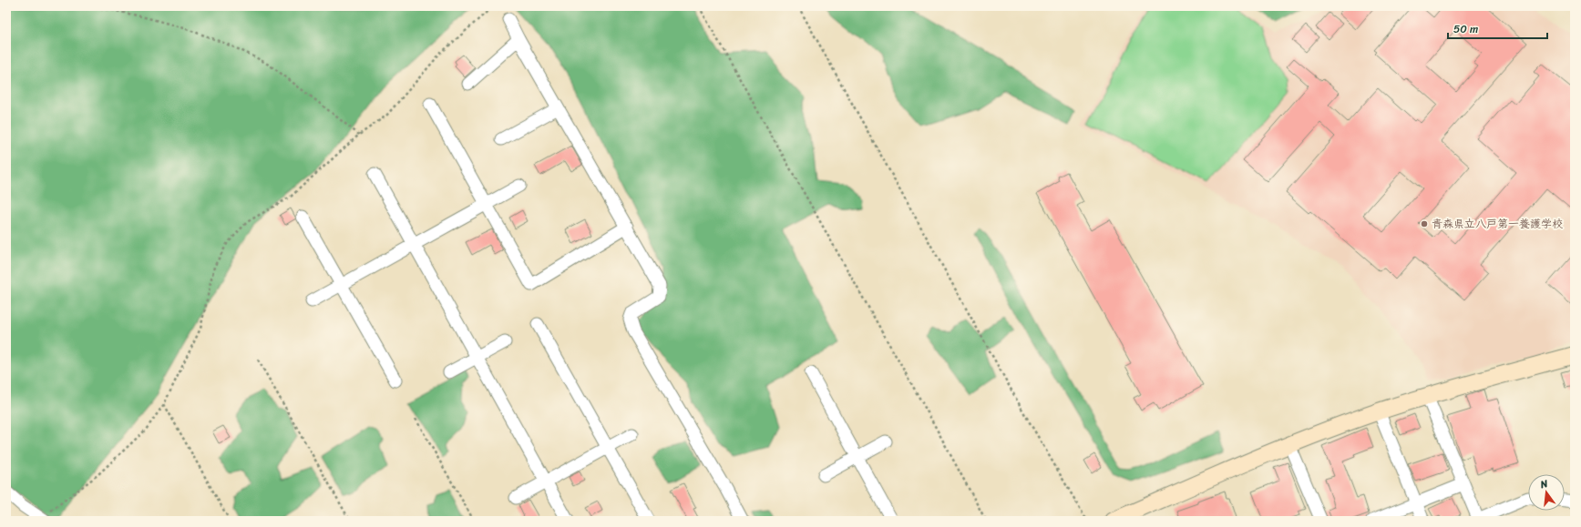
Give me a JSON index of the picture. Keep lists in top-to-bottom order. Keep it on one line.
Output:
{"places":["青森県立八戸第一養護学校"],"scale_bar":"50 m","north":"top"}
